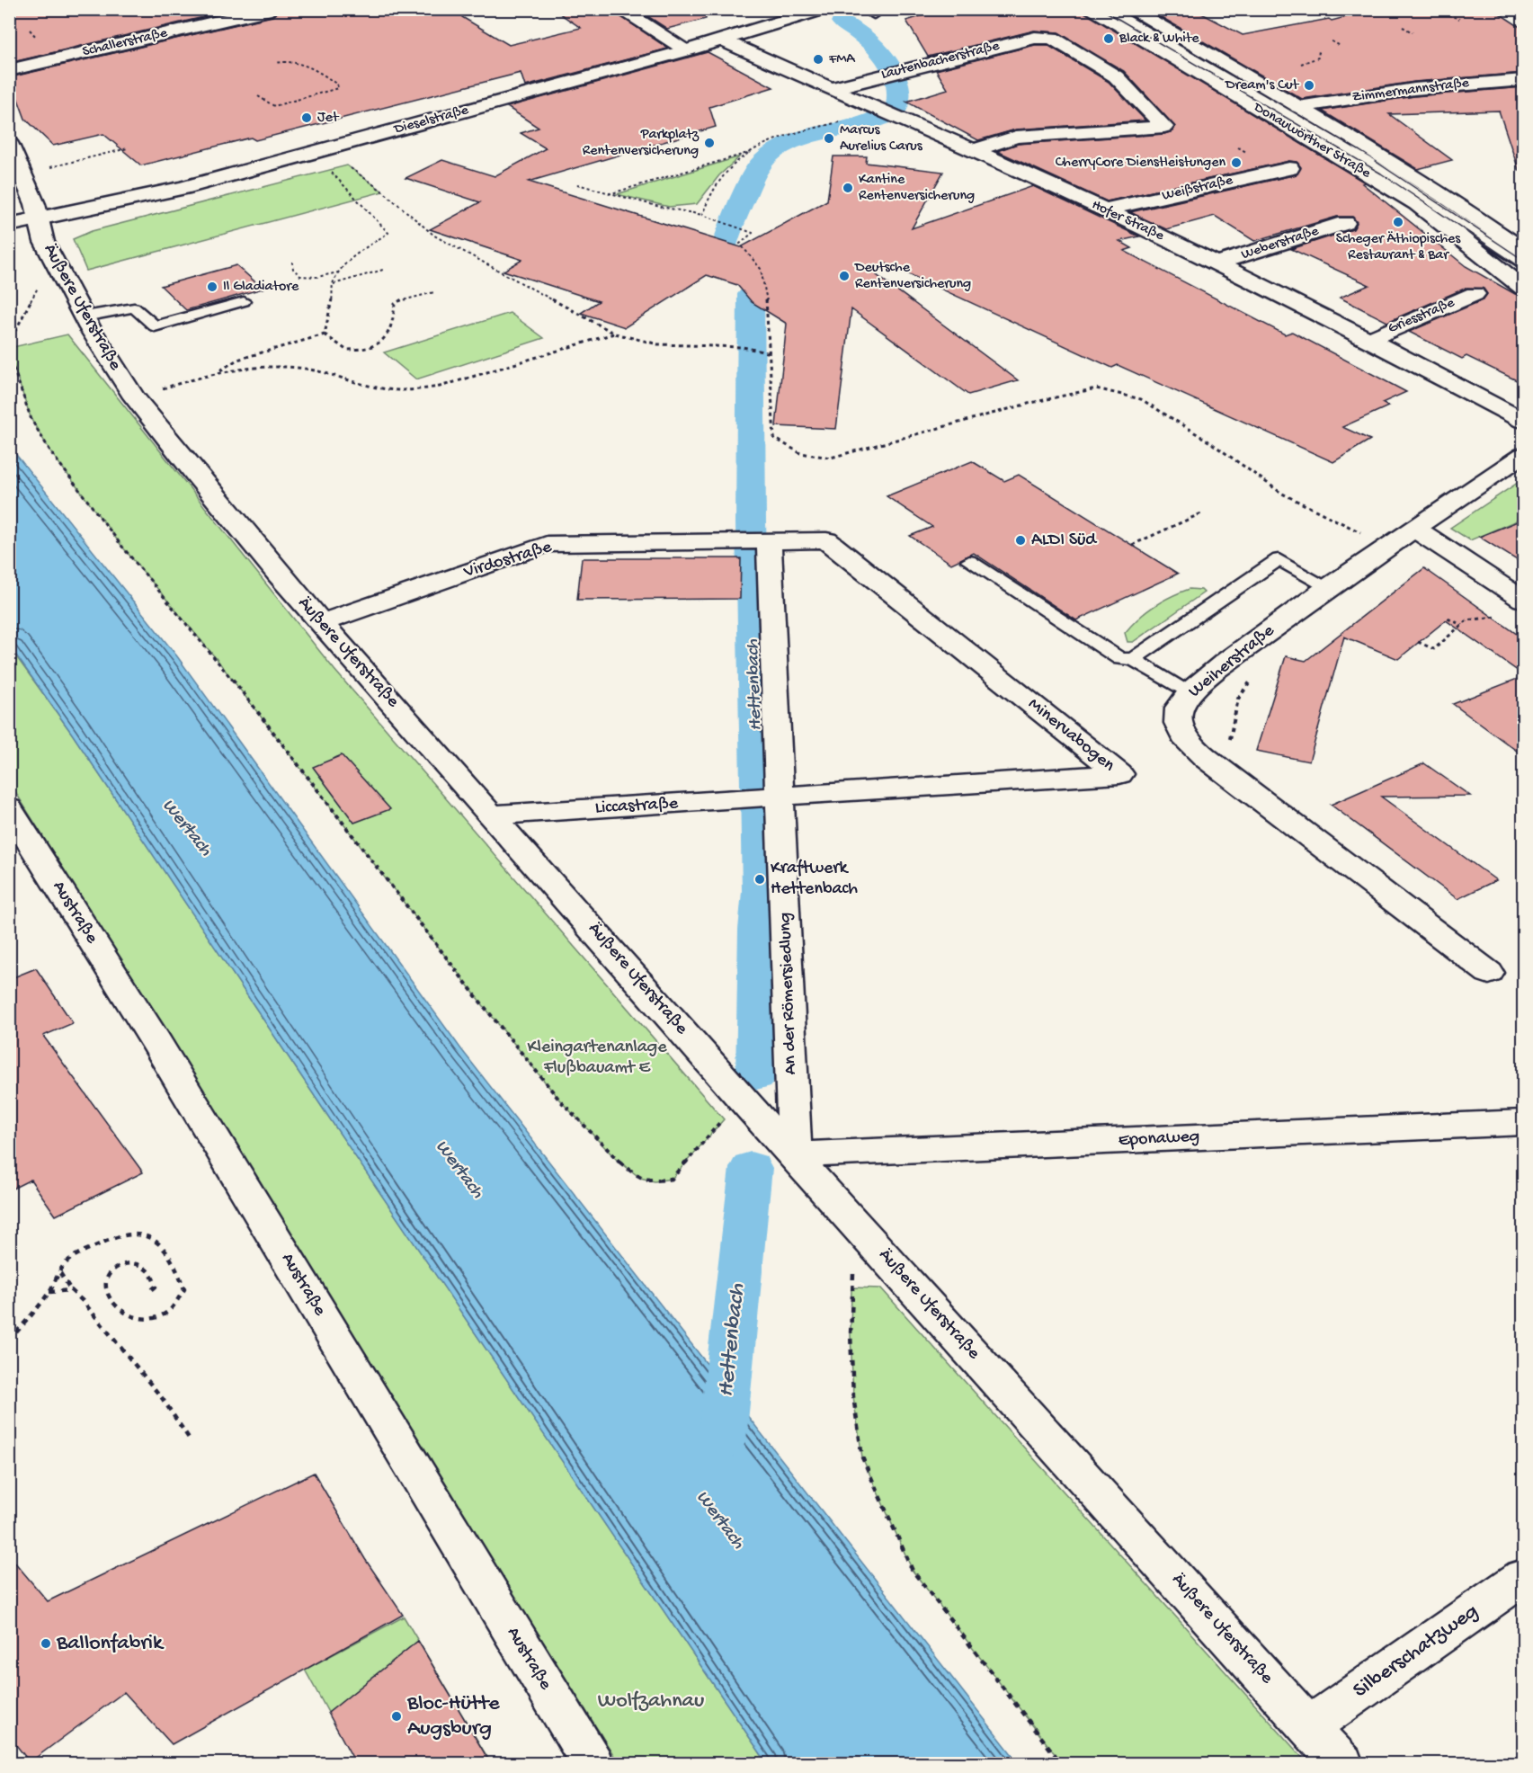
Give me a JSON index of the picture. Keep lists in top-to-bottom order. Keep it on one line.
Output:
{"streets":{"street":["Schallerstraße","Lautenbacherstraße","Zimmermannstraße","Dieselstraße","Donauwörther Straße","Weißstraße","Hofer Straße","Weberstraße","Äußere Uferstraße","Griesstraße","Virdostraße","Weiherstraße","Minervabogen","Liccastraße","Austraße","An der Römersiedlung","Eponaweg","Silberschatzweg"]},"crossings":[["Lautenbacherstraße","Hofer Straße"],["Zimmermannstraße","Donauwörther Straße"],["Dieselstraße","Hofer Straße"],["Dieselstraße","Äußere Uferstraße"],["Weißstraße","Hofer Straße"],["Hofer Straße","Weberstraße"],["Hofer Straße","Griesstraße"],["Äußere Uferstraße","Virdostraße"],["Äußere Uferstraße","Liccastraße"],["Äußere Uferstraße","An der Römersiedlung"],["Äußere Uferstraße","Eponaweg"],["Äußere Uferstraße","Silberschatzweg"],["Virdostraße","Minervabogen"],["Virdostraße","An der Römersiedlung"],["Minervabogen","Liccastraße"],["Minervabogen","An der Römersiedlung"],["Liccastraße","An der Römersiedlung"],["An der Römersiedlung","Eponaweg"]],"water":["Hettenbach","Wertach"],"parks":["Kleingartenanlage Flußbauamt E","Wolfzahnau"],"places":["Black & White","FMA","Dream's Cut","Jet","Marcus Aurelius Carus","Parkplatz Rentenversicherung","CherryCore Dienstleistungen","Kantine Rentenversicherung","Scheger Äthiopisches Restaurant & Bar","Deutsche Rentenversicherung","Il Gladiatore","ALDI Süd","Kraftwerk Hettenbach","Ballonfabrik","Bloc-Hütte Augsburg"]}
